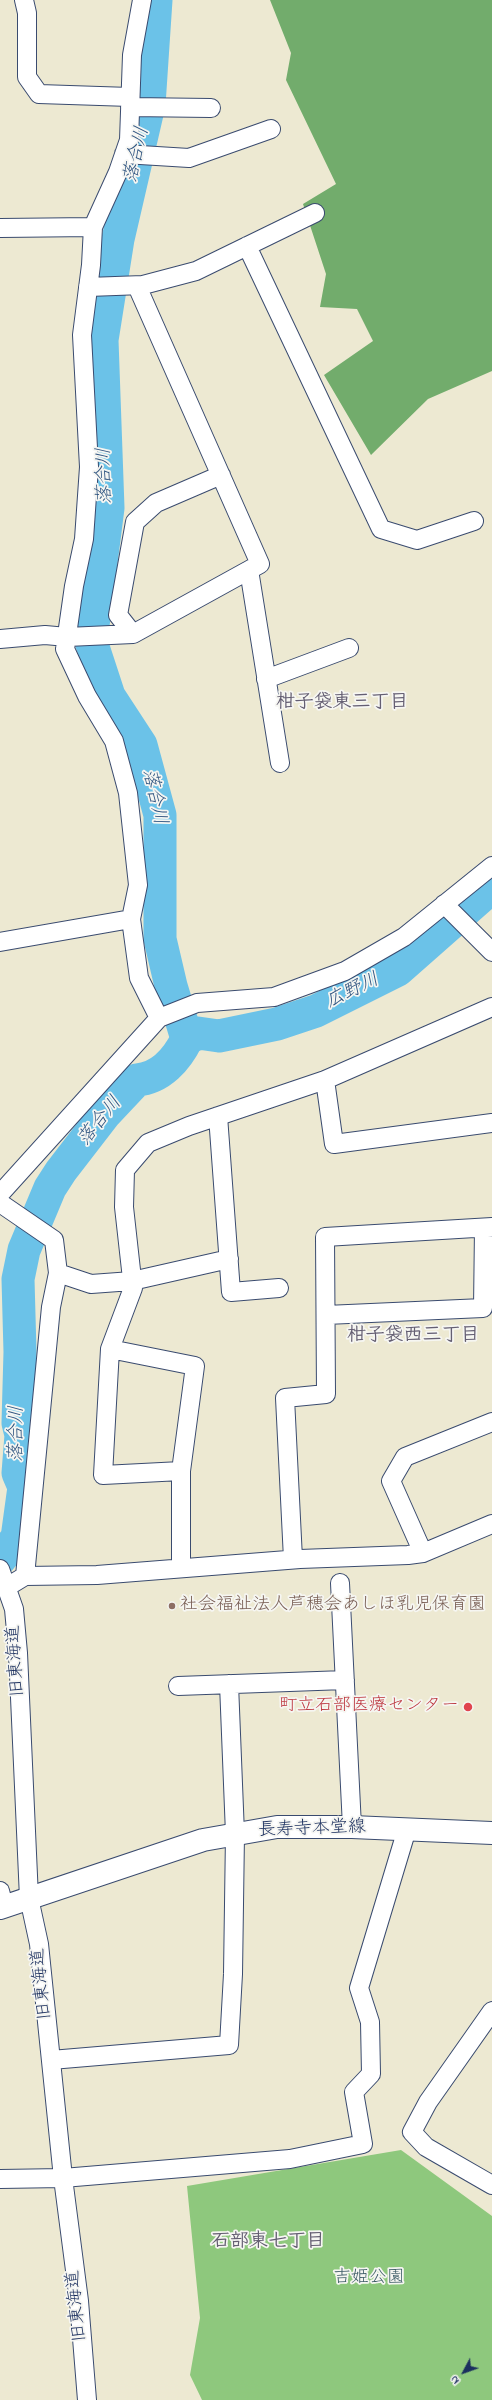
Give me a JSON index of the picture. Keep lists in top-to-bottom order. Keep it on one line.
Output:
{"streets":{"main road":["長寿寺本堂線"],"street":["旧東海道"]},"crossings":[["旧東海道","長寿寺本堂線"]],"districts":["柑子袋東三丁目","柑子袋西三丁目","石部東七丁目"],"water":["落合川","広野川"],"parks":["吉姫公園"],"places":["社会福祉法人芦穂会あしほ乳児保育園","町立石部医療センター"],"north":"bottom left"}
